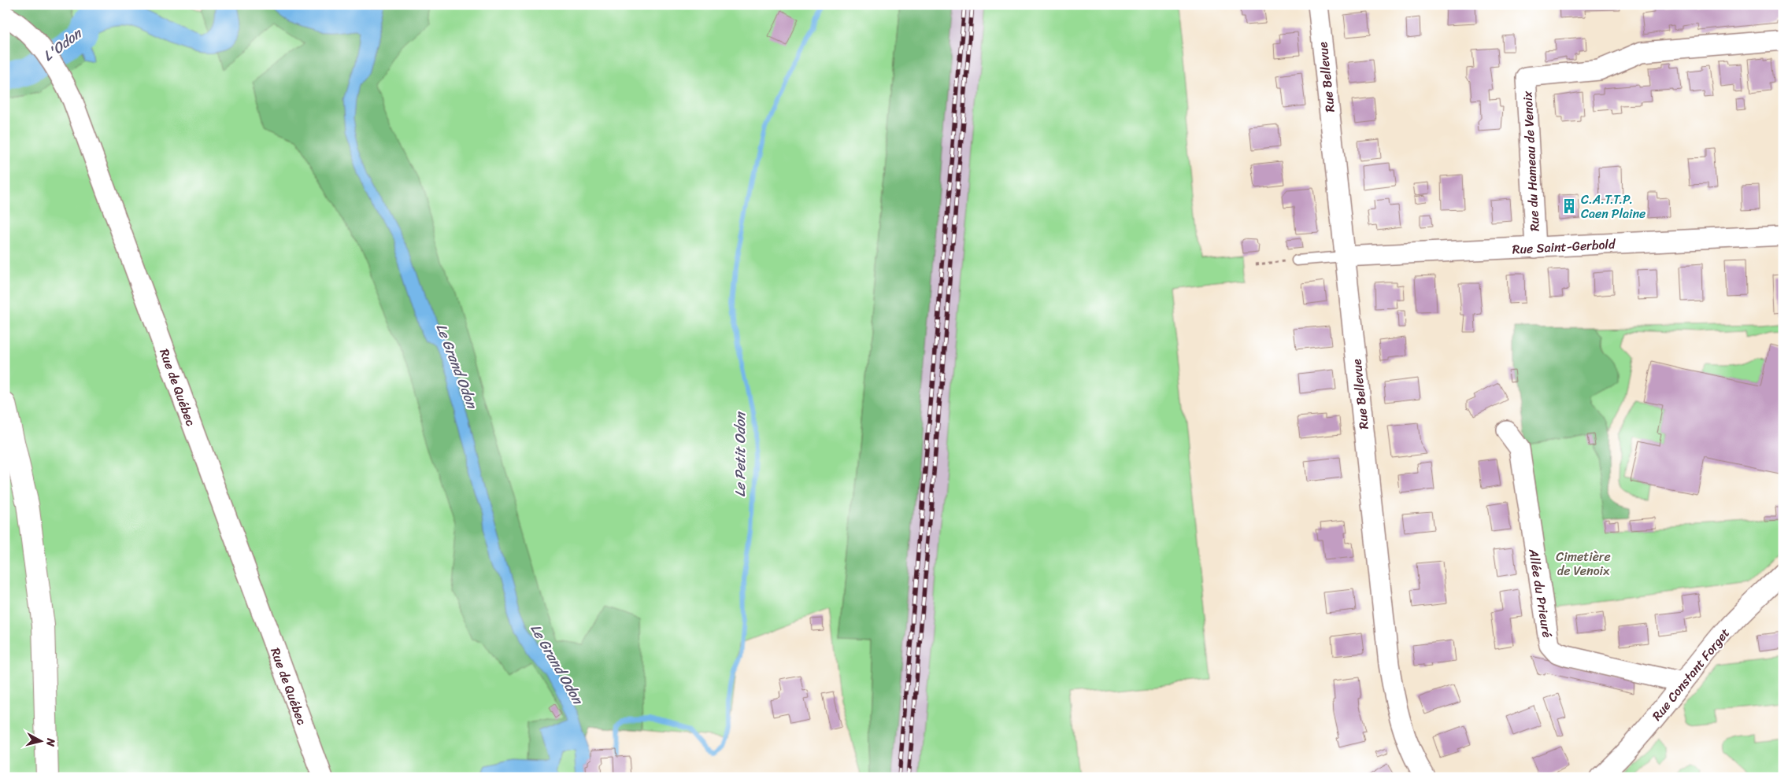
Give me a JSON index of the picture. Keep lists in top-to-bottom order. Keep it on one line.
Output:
{"streets":{"street":["Rue Bellevue","Rue du Hameau de Venoix","Rue Saint-Gerbold","Rue de Québec","Allée du Prieuré","Rue Constant Forget"]},"crossings":[["Rue Bellevue","Rue Saint-Gerbold"],["Rue du Hameau de Venoix","Rue Saint-Gerbold"],["Allée du Prieuré","Rue Constant Forget"]],"water":["L'Odon","Le Grand Odon","Le Petit Odon"],"parks":["Cimetière de Venoix"],"places":{"building":["C.A.T.T.P. Caen Plaine"]},"north":"right"}
